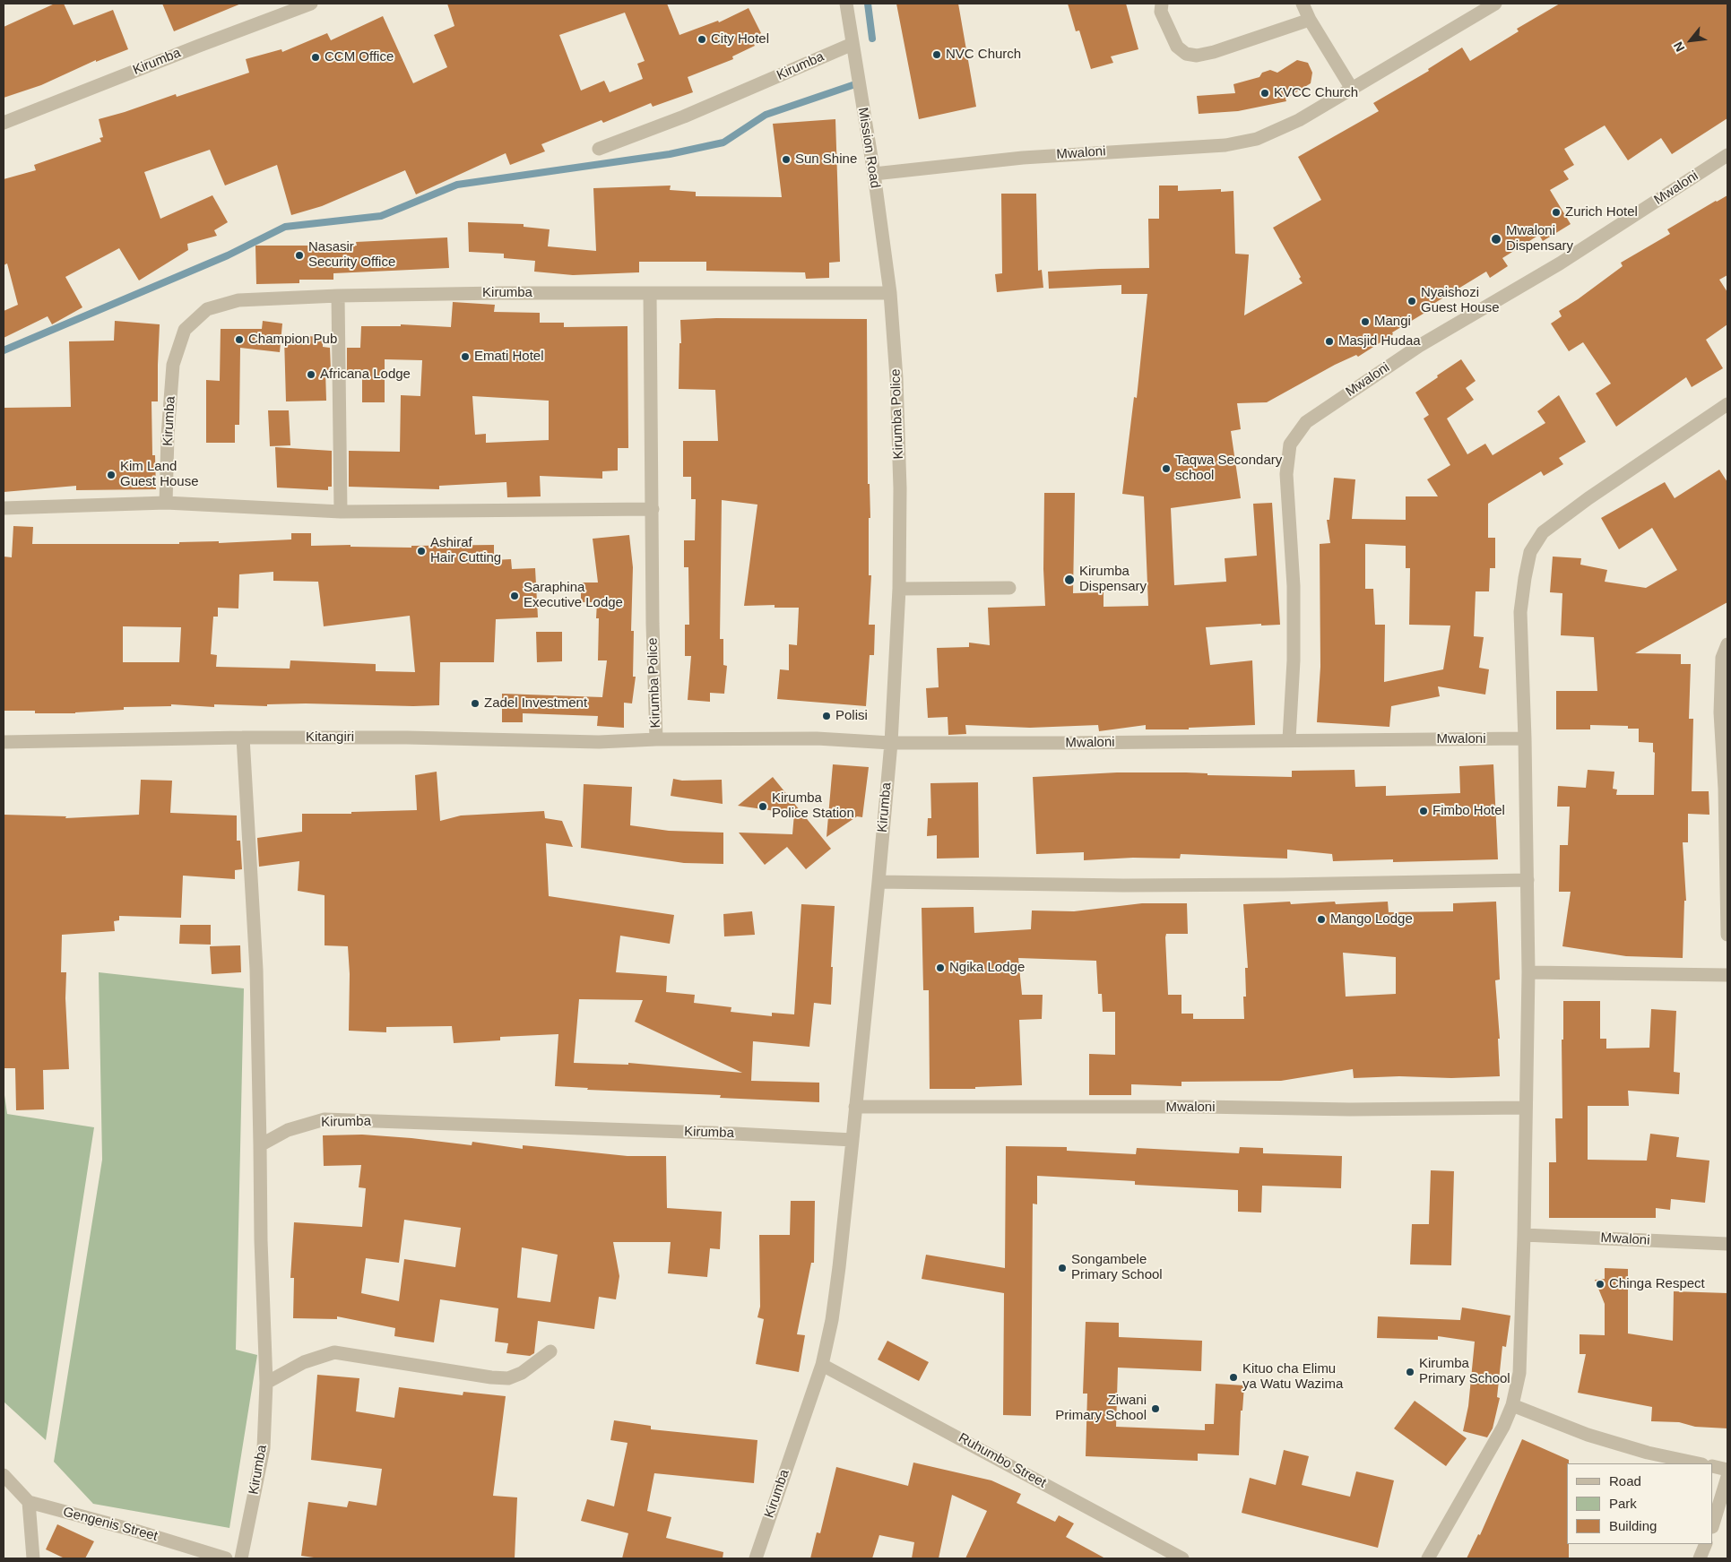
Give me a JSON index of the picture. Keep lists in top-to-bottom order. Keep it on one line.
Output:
{"streets":{"street":["Kirumba","Mission Road","Mwaloni","Kirumba Police","Kitangiri","Ruhumbo Street","Gengenis Street"]},"crossings":[["Kirumba","Mission Road"],["Kirumba","Mwaloni"],["Kirumba","Kirumba Police"],["Kirumba","Ruhumbo Street"],["Mission Road","Mwaloni"],["Mission Road","Kirumba Police"],["Mwaloni","Kirumba Police"],["Kirumba Police","Kitangiri"]],"places":["City Hotel","NVC Church","CCM Office","KVCC Church","Sun Shine","Zurich Hotel","Mwaloni Dispensary","Nasasir Security Office","Nyaishozi Guest House","Mangi","Champion Pub","Masjid Hudaa","Emati Hotel","Africana Lodge","Taqwa Secondary school","Kim Land Guest House","Ashiraf Hair Cutting","Kirumba Dispensary","Saraphina Executive Lodge","Zadel Investment","Polisi","Kirumba Police Station","Fimbo Hotel","Mango Lodge","Ngika Lodge","Songambele Primary School","Chinga Respect","Kirumba Primary School","Kituo cha Elimu ya Watu Wazima","Ziwani Primary School"],"legend":["Road","Park","Building"],"north":"bottom left"}
